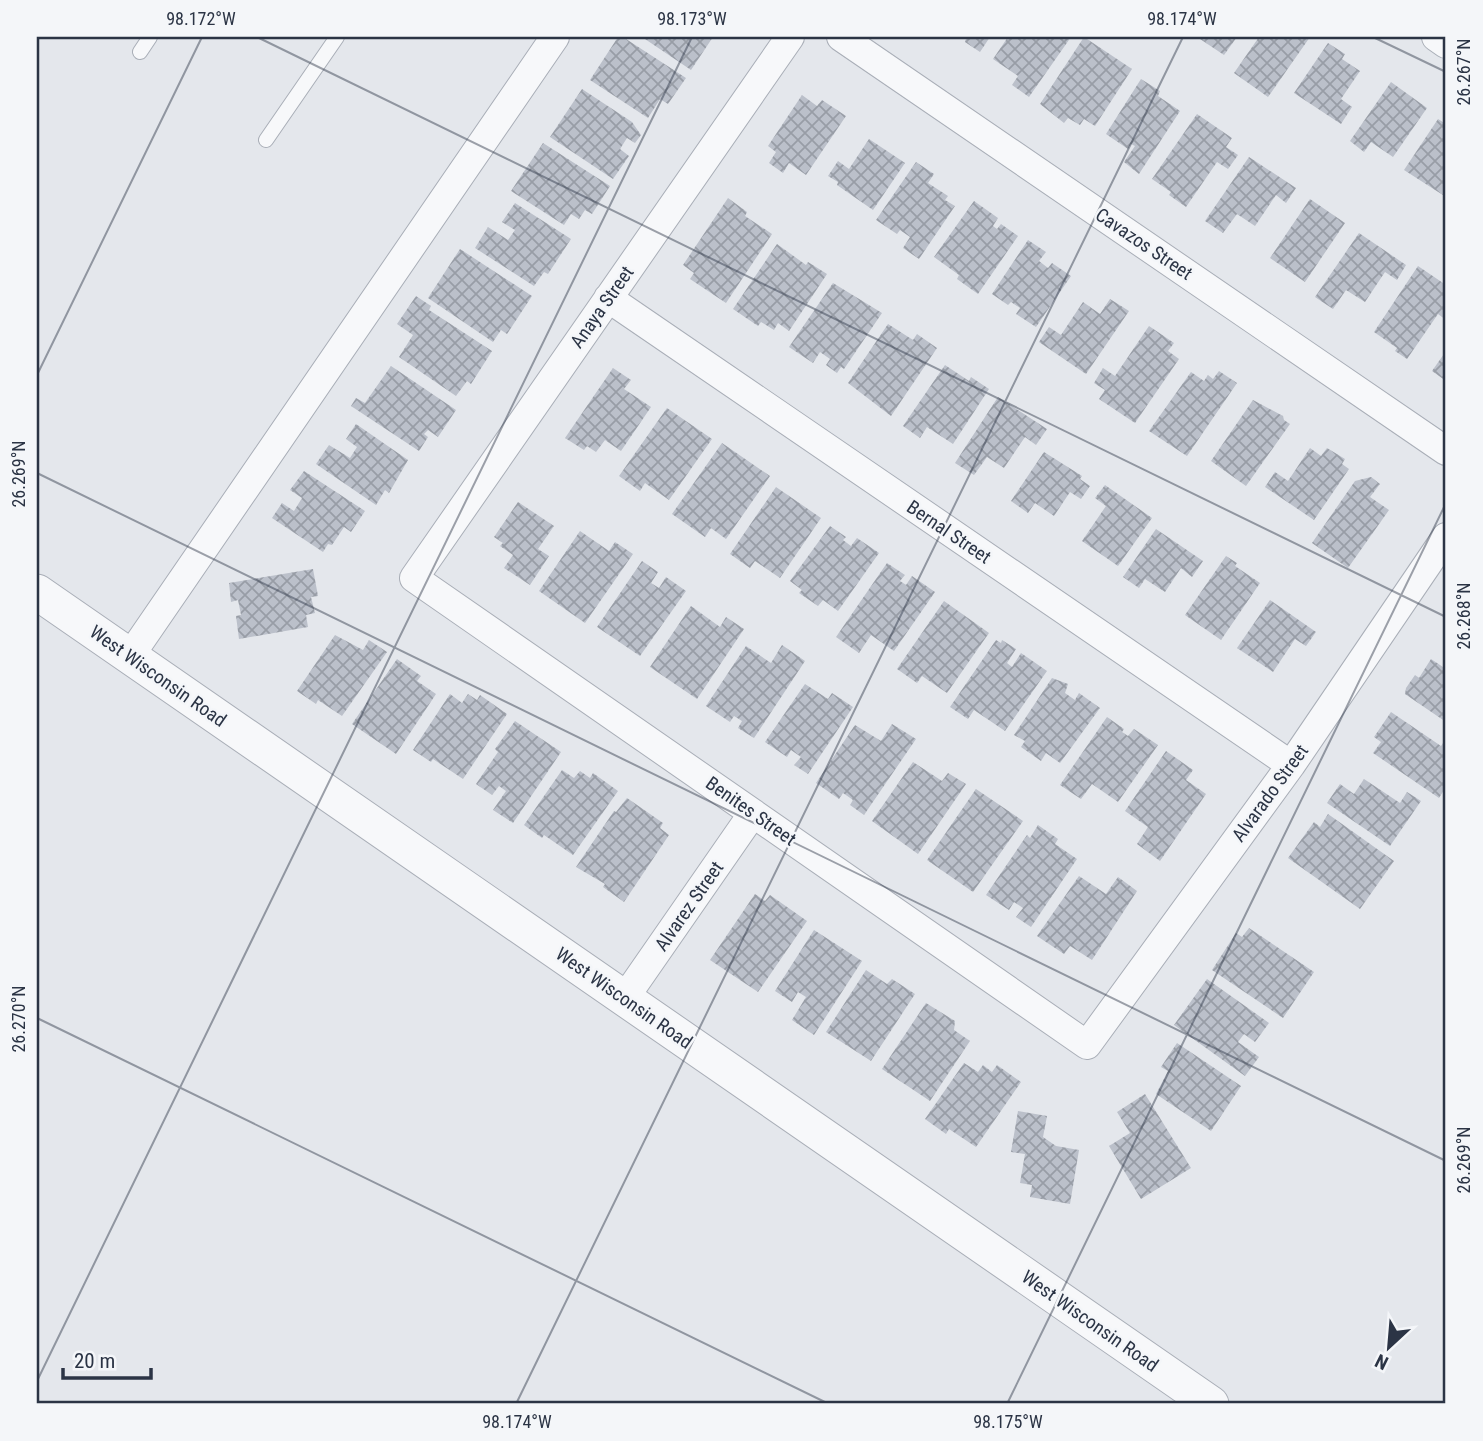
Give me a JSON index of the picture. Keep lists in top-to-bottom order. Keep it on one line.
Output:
{"streets":{"street":["Cavazos Street","Anaya Street","Bernal Street","West Wisconsin Road","Alvarado Street","Benites Street","Alvarez Street"]},"crossings":[["Anaya Street","Bernal Street"],["Anaya Street","Benites Street"],["Bernal Street","Alvarado Street"],["West Wisconsin Road","Alvarez Street"],["Alvarado Street","Benites Street"],["Benites Street","Alvarez Street"]],"scale_bar":"20 m","north":"bottom left","coordinates":["98.172°W","98.173°W","98.174°W","26.267°N","26.269°N","26.268°N","26.270°N","98.175°W"]}
